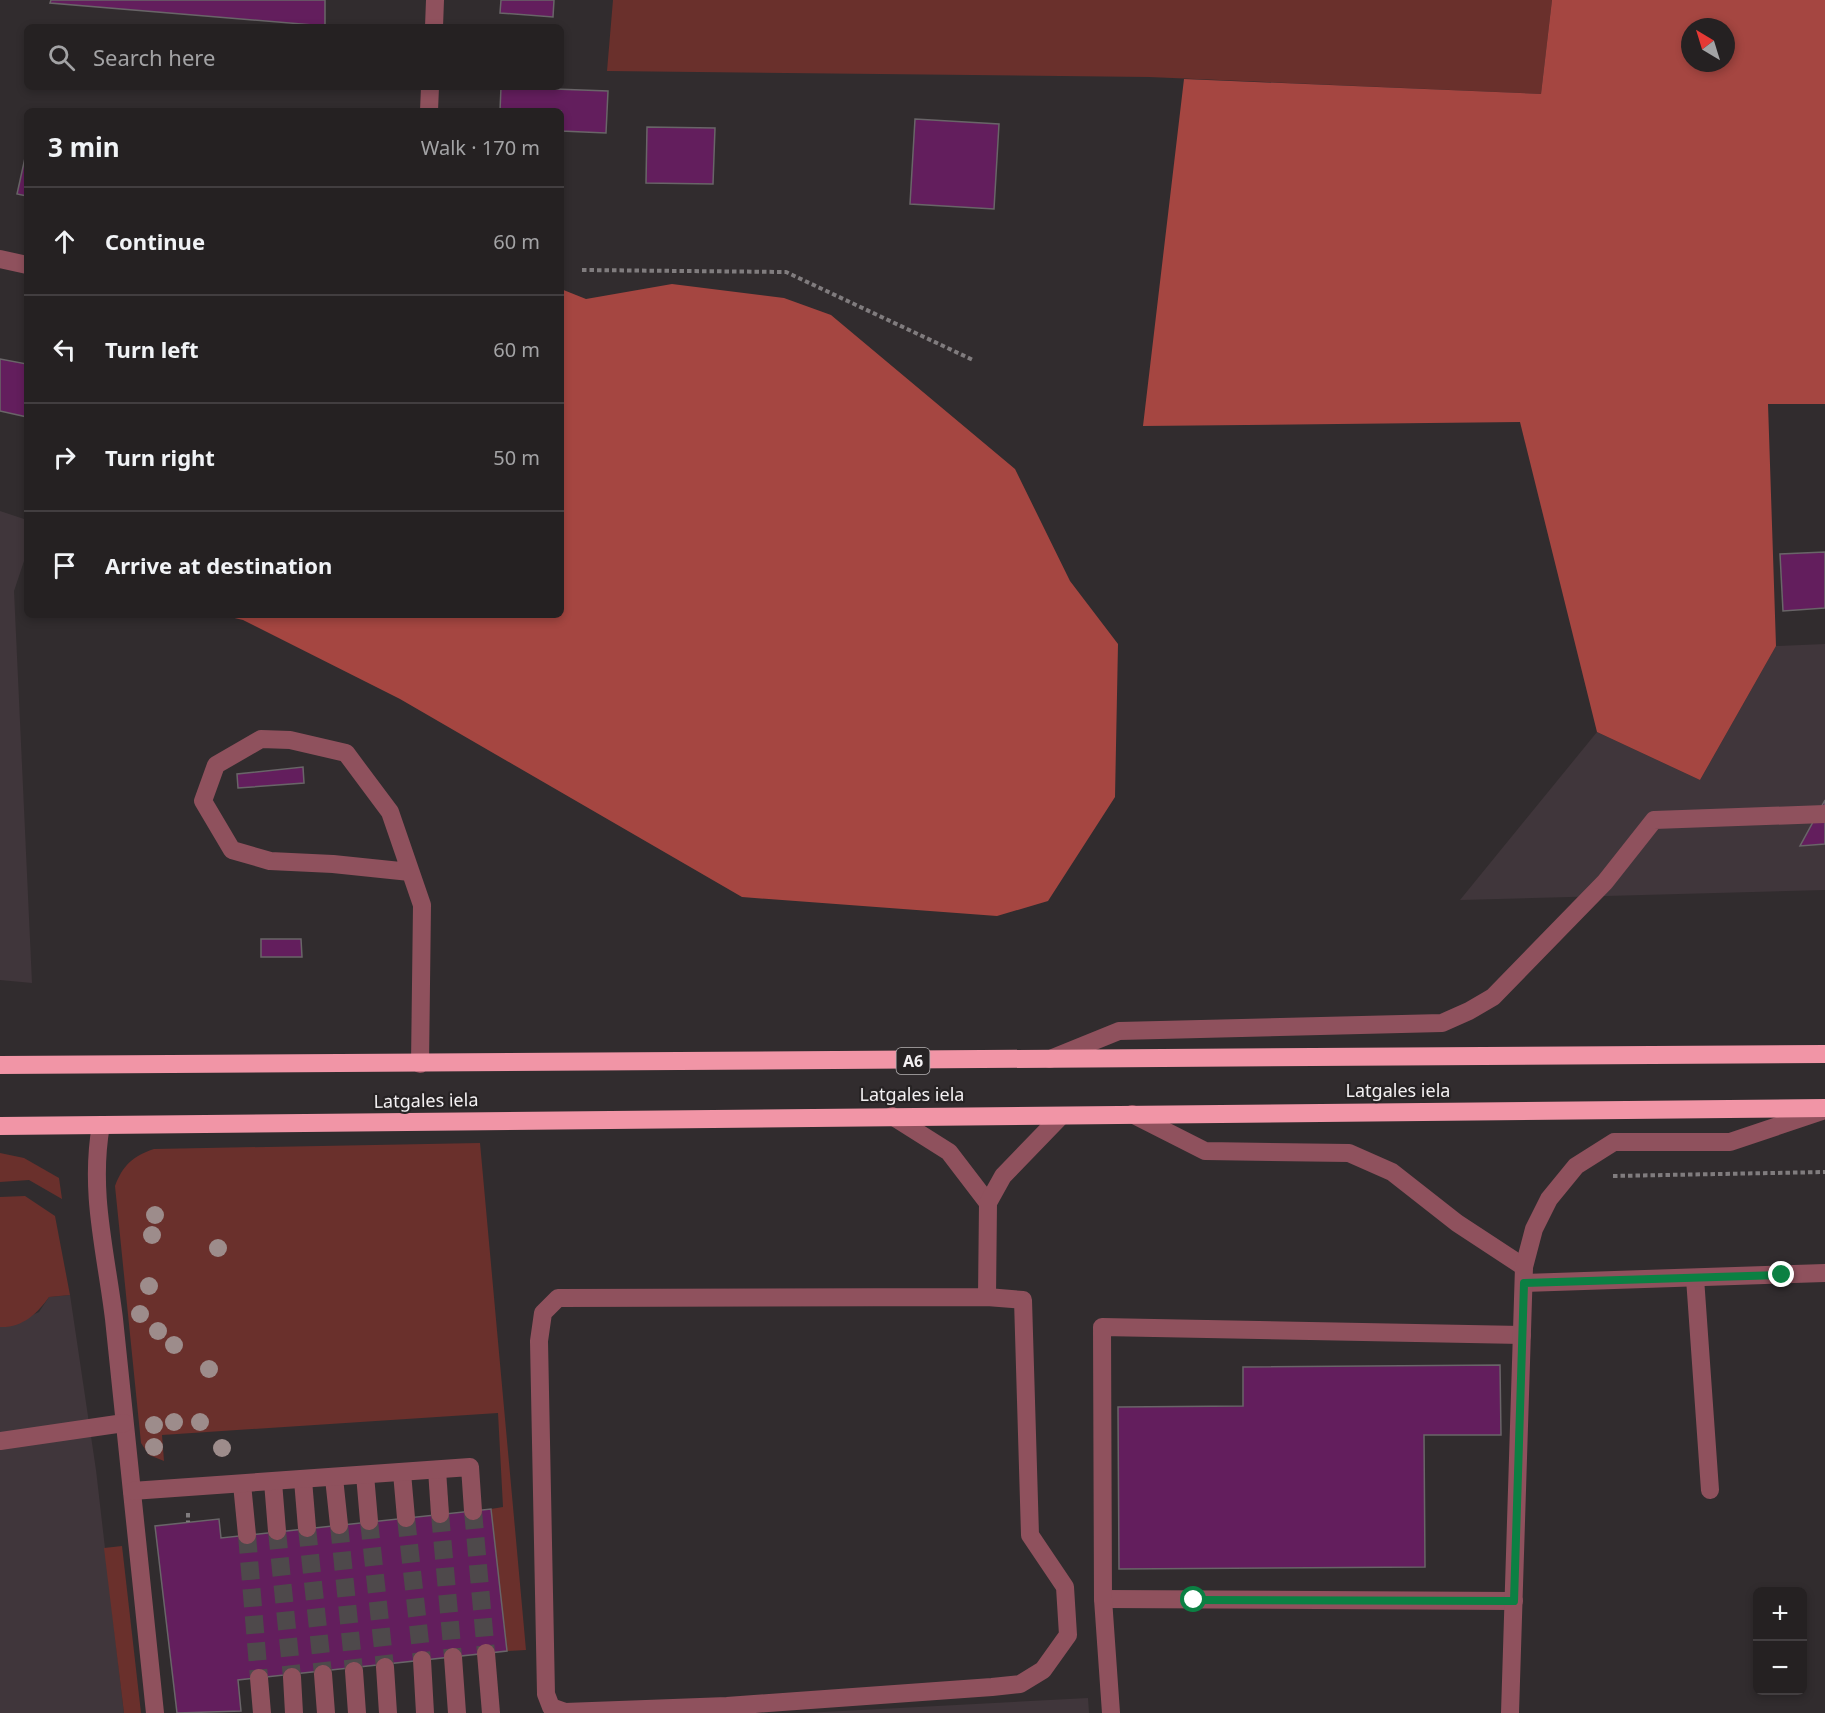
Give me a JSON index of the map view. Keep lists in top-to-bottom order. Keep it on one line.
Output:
{"streets":{"highway":["A6","Latgales iela"]},"north":"top left","page":{"search":"Search here","heading":["3 min","Walk · 170 m"],"list":[["Continue","60 m"],["Turn left","60 m"],["Turn right","50 m"],"Arrive at destination"],"map_buttons":["+","−"]}}
